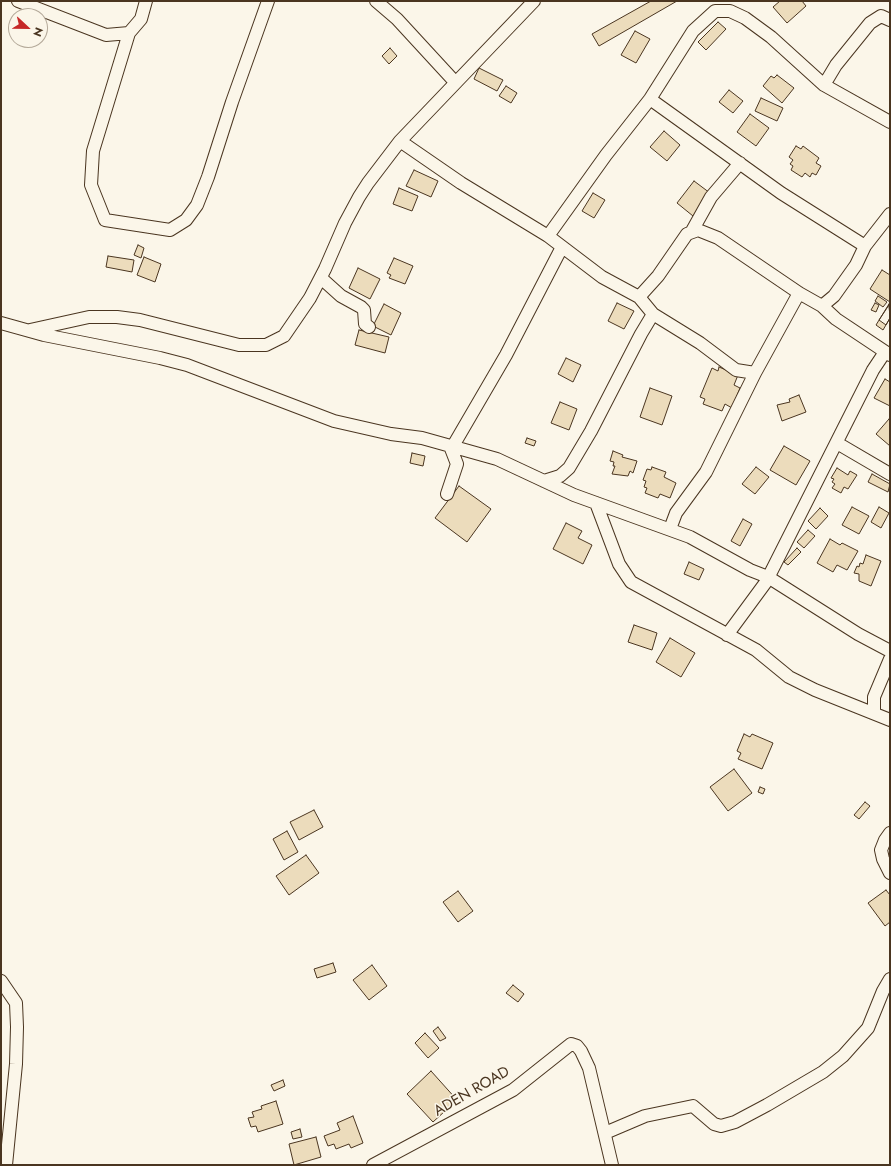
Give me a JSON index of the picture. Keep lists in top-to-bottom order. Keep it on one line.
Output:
{"streets":{"street":["ADEN ROAD"]},"north":"right"}
